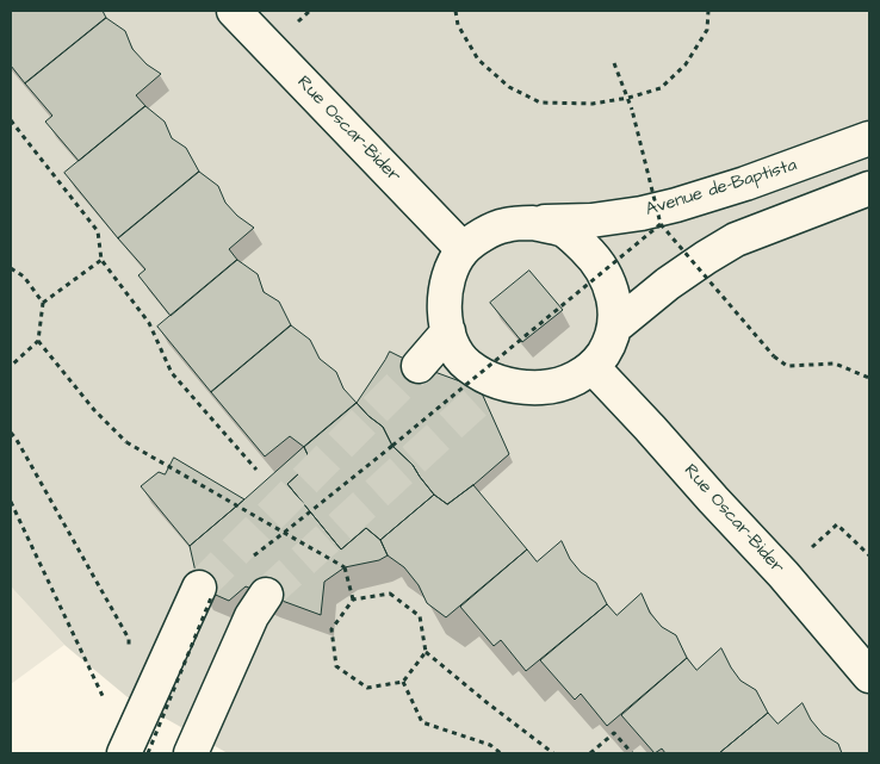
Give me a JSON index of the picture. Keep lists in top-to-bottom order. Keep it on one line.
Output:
{"streets":{"street":["Rue Oscar-Bider","Avenue de-Baptista"]},"crossings":[["Rue Oscar-Bider","Avenue de-Baptista"]]}
